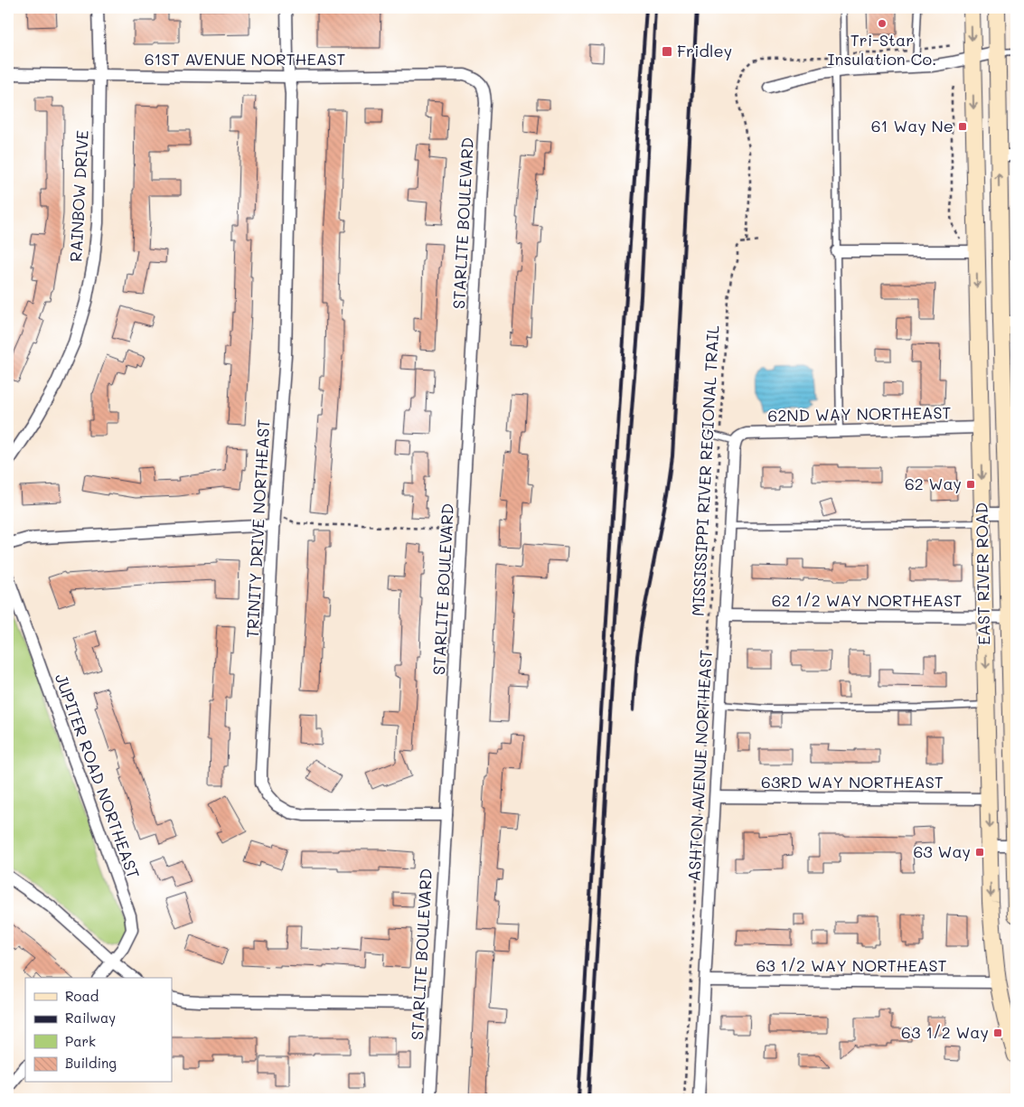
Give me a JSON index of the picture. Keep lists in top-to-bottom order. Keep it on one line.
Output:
{"streets":{"main road":["EAST RIVER ROAD"],"street":["61ST AVENUE NORTHEAST","RAINBOW DRIVE","STARLITE BOULEVARD","62ND WAY NORTHEAST","TRINITY DRIVE NORTHEAST","62 1/2 WAY NORTHEAST","ASHTON AVENUE NORTHEAST","JUPITER ROAD NORTHEAST","63RD WAY NORTHEAST","63 1/2 WAY NORTHEAST"],"path":["MISSISSIPPI RIVER REGIONAL TRAIL"]},"crossings":[["61ST AVENUE NORTHEAST","RAINBOW DRIVE"],["61ST AVENUE NORTHEAST","STARLITE BOULEVARD"],["61ST AVENUE NORTHEAST","TRINITY DRIVE NORTHEAST"],["STARLITE BOULEVARD","TRINITY DRIVE NORTHEAST"],["62ND WAY NORTHEAST","EAST RIVER ROAD"],["62ND WAY NORTHEAST","ASHTON AVENUE NORTHEAST"],["EAST RIVER ROAD","62 1/2 WAY NORTHEAST"],["EAST RIVER ROAD","63RD WAY NORTHEAST"],["EAST RIVER ROAD","63 1/2 WAY NORTHEAST"],["62 1/2 WAY NORTHEAST","ASHTON AVENUE NORTHEAST"],["ASHTON AVENUE NORTHEAST","63RD WAY NORTHEAST"],["ASHTON AVENUE NORTHEAST","63 1/2 WAY NORTHEAST"]],"places":{"other":["Tri-Star Insulation Co."],"transit":["Fridley","61 Way Ne","62 Way","63 Way","63 1/2 Way"]},"legend":["Road","Railway","Park","Building"]}
